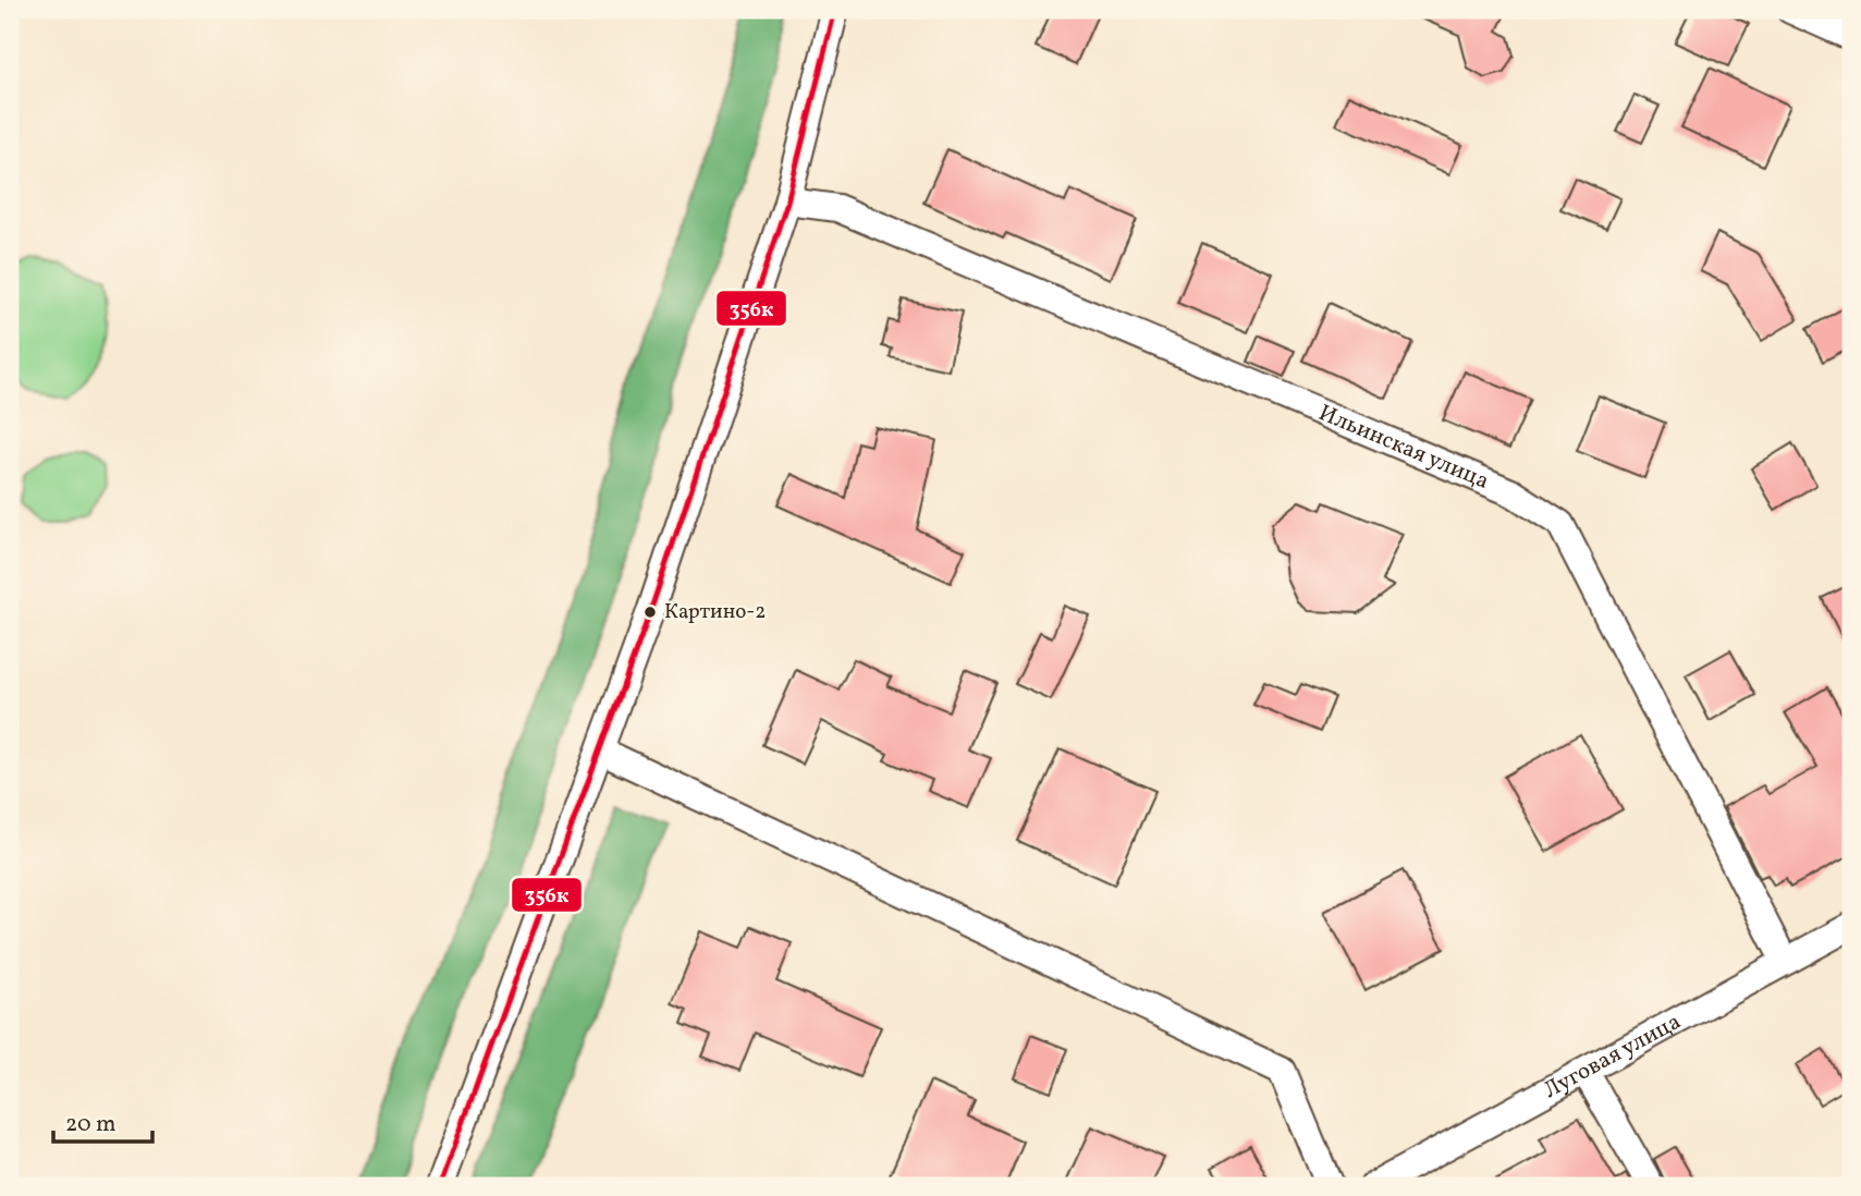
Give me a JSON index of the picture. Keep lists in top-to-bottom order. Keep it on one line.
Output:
{"streets":{"street":["Ильинская улица","Луговая улица"]},"crossings":[["Ильинская улица","Луговая улица"]],"places":["Картино-2"],"lines":["transit line 356к"],"scale_bar":"20 m"}
